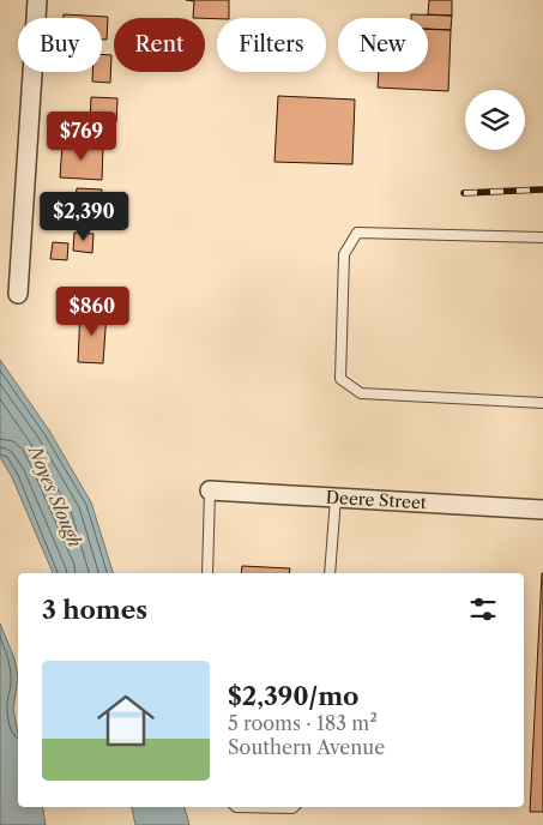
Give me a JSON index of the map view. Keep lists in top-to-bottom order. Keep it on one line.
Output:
{"streets":{"street":["Deere Street"]},"water":["Noyes Slough"],"page":{"chip":["Buy","Rent","Filters","New"],"price":["$769","$2,390","$860"],"heading":"3 homes","list":[{"name":"$2,390/mo","note":"5 rooms · 183 m² · Southern Avenue"}]}}
